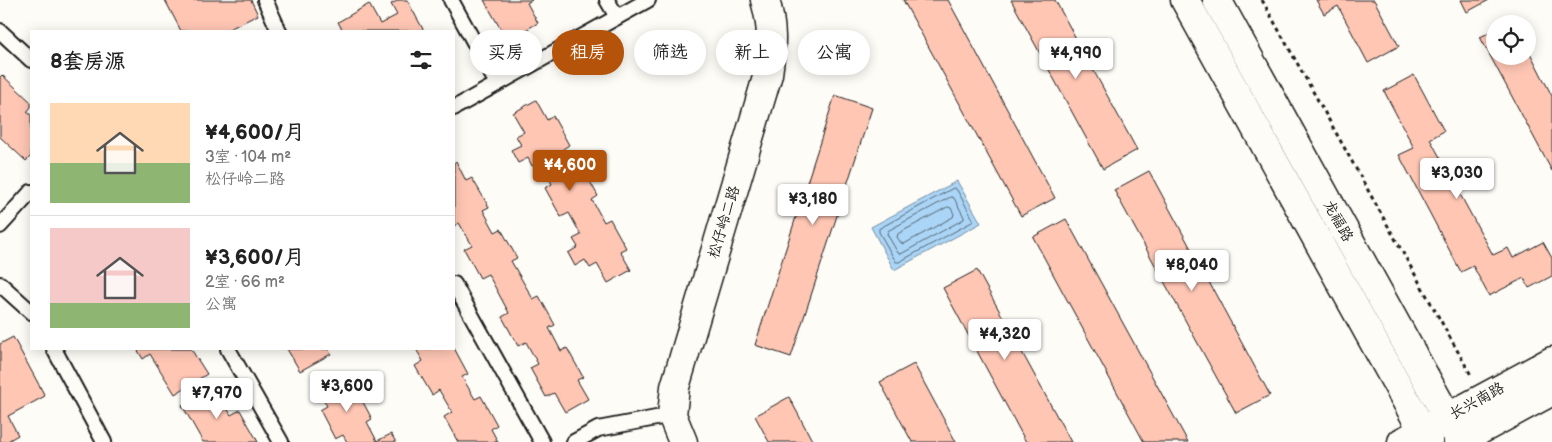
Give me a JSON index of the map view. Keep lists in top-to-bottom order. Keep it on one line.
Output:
{"streets":{"street":["龙福路","松仔岭二路","长兴南路"]},"crossings":[["龙福路","长兴南路"]],"page":{"chip":["买房","租房","筛选","新上","公寓"],"heading":"8套房源","price":["¥4,990","¥4,600","¥3,030","¥3,180","¥8,040","¥4,320","¥3,600","¥7,970"],"list":[{"name":"¥4,600/月","note":"3室 · 104 m² · 松仔岭二路"},{"name":"¥3,600/月","note":"2室 · 66 m² · 公寓"}]}}
